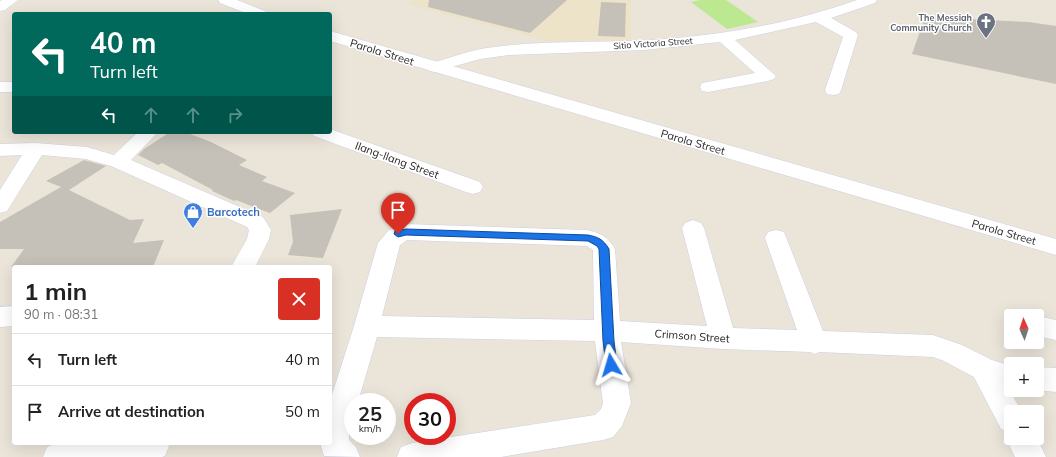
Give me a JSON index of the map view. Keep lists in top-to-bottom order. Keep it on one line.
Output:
{"streets":{"street":["Sitio Victoria Street","Parola Street","Ilang-llang Street","Crimson Street"]},"crossings":[["Sitio Victoria Street","Parola Street"]],"places":{"church":["The Messiah Community Church"],"shop":["Barcotech"]},"north":"top","page":{"turn":["40 m","Turn left"],"heading":["1 min","90 m · 08:31"],"map_buttons":["+","−"],"list":[{"name":"Turn left","value":"40 m"},{"name":"Arrive at destination","value":"50 m"}],"speed":"25 km/h","limit":"30"}}
